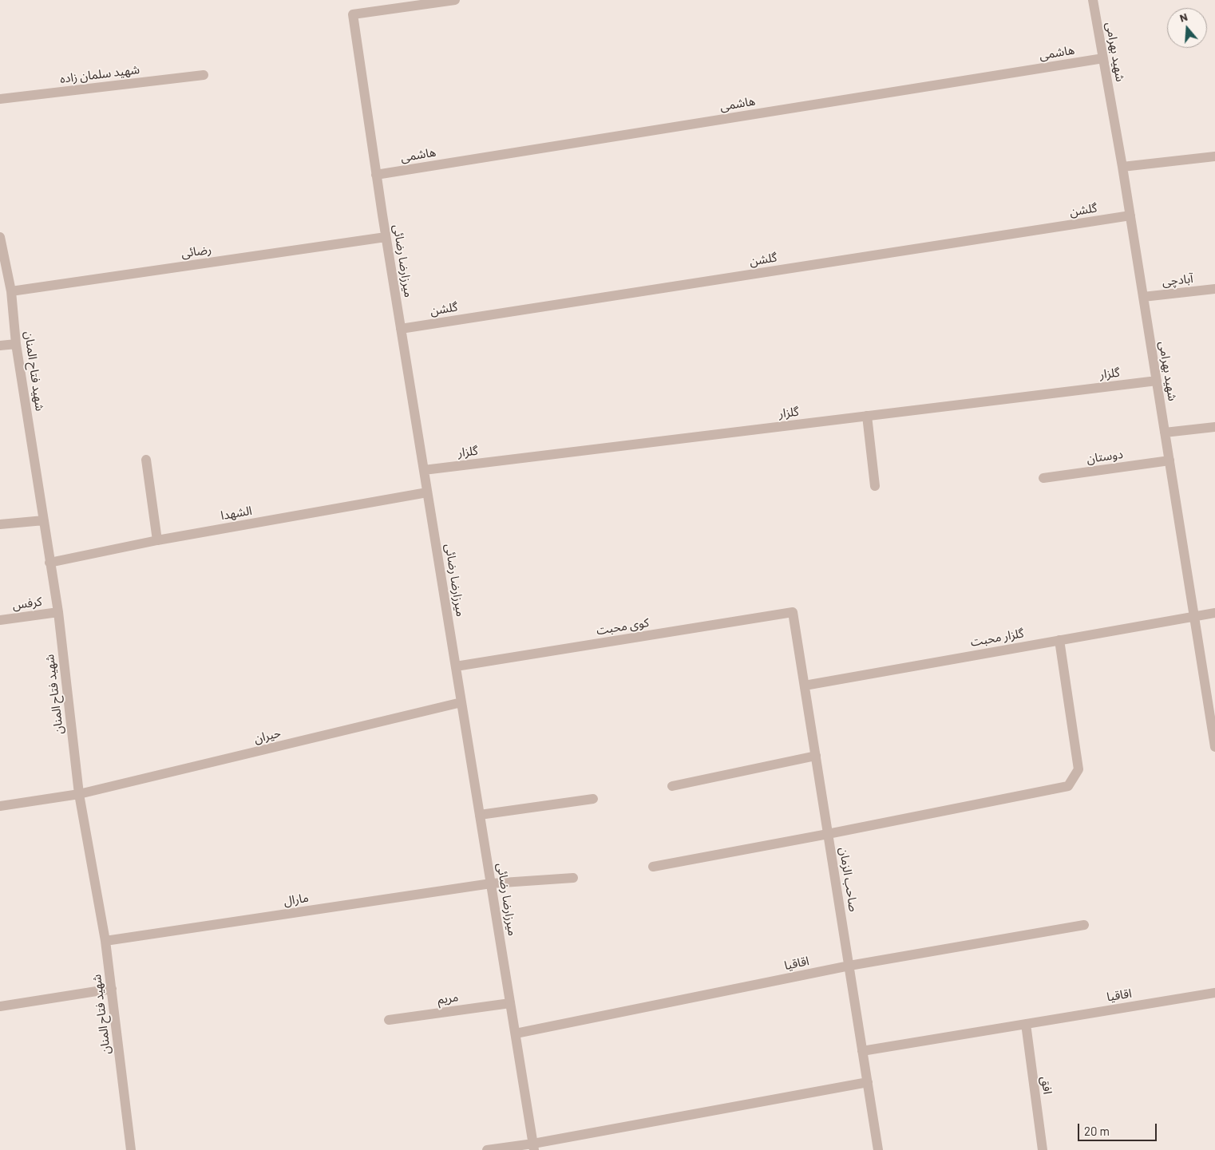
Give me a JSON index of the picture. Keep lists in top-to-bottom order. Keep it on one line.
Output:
{"streets":{"street":["شهید بهرامی","هاشمی","شهید سلمان زاده","گلشن","رضائی","میرزارضا رضائی","آبادچی","شهید فتاح المنان","گلزار","دوستان","الشهدا","کرفس","کوی محبت","گلزار محبت","حیران","صاحب الزمان","مارال","اقاقیا","مریم","افق"]},"crossings":[["شهید بهرامی","هاشمی"],["شهید بهرامی","گلشن"],["شهید بهرامی","آبادچی"],["شهید بهرامی","گلزار"],["شهید بهرامی","دوستان"],["شهید بهرامی","گلزار محبت"],["هاشمی","میرزارضا رضائی"],["گلشن","میرزارضا رضائی"],["رضائی","میرزارضا رضائی"],["رضائی","شهید فتاح المنان"],["میرزارضا رضائی","گلزار"],["میرزارضا رضائی","الشهدا"],["میرزارضا رضائی","کوی محبت"],["میرزارضا رضائی","حیران"],["میرزارضا رضائی","مارال"],["میرزارضا رضائی","اقاقیا"],["میرزارضا رضائی","مریم"],["شهید فتاح المنان","الشهدا"],["شهید فتاح المنان","کرفس"],["شهید فتاح المنان","حیران"],["شهید فتاح المنان","مارال"],["کوی محبت","صاحب الزمان"],["گلزار محبت","صاحب الزمان"],["صاحب الزمان","اقاقیا"],["اقاقیا","افق"]],"scale_bar":"20 m","north":"top"}
